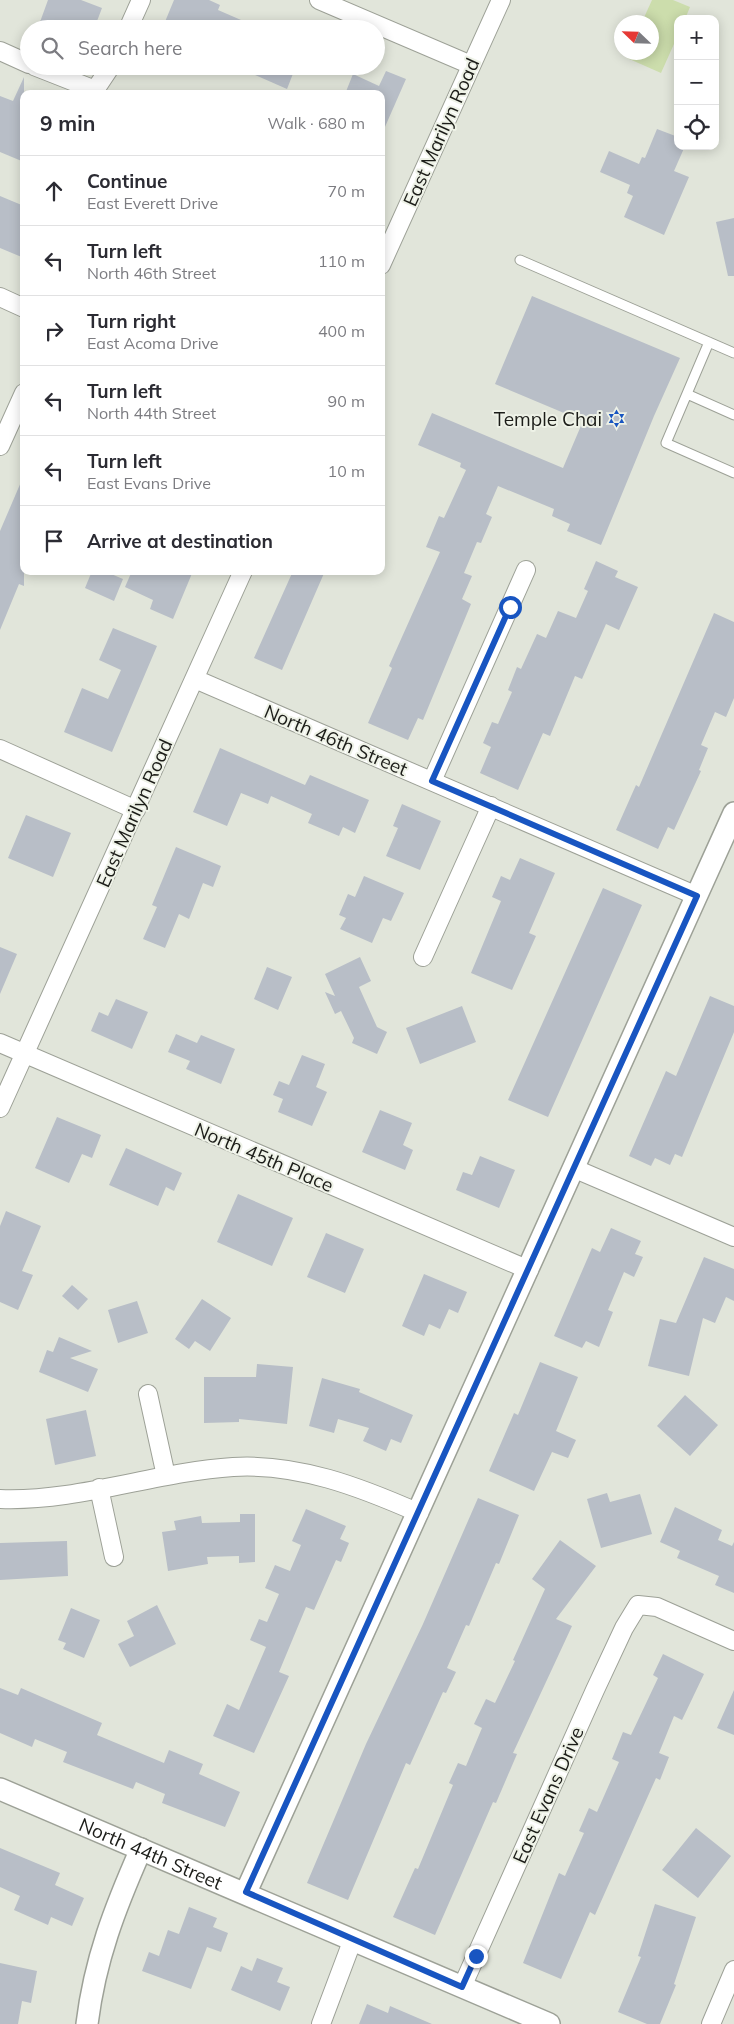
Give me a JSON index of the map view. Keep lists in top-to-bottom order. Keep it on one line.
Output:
{"streets":{"street":["East Marilyn Road","North 46th Street","North 45th Place","East Evans Drive","North 44th Street"]},"crossings":[["East Marilyn Road","North 46th Street"],["East Marilyn Road","North 45th Place"],["East Evans Drive","North 44th Street"]],"places":{"synagogue":["Temple Chai"]},"north":"top left","page":{"map_buttons":["+","−"],"search":"Search here","heading":["9 min","Walk · 680 m"],"list":[["Continue","East Everett Drive","70 m"],["Turn left","North 46th Street","110 m"],["Turn right","East Acoma Drive","400 m"],["Turn left","North 44th Street","90 m"],["Turn left","East Evans Drive","10 m"],"Arrive at destination"]}}
